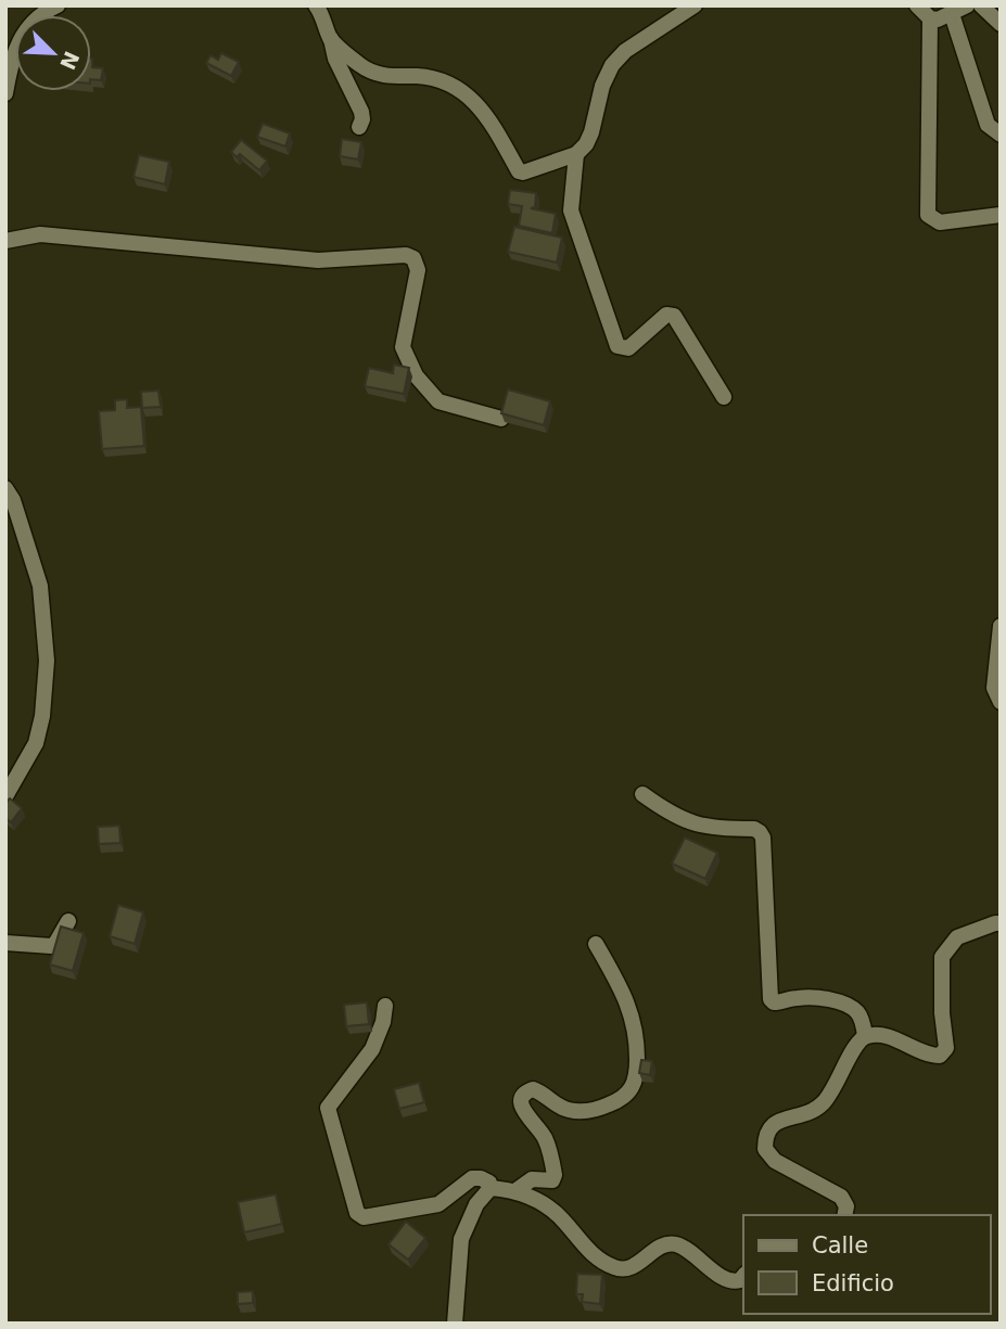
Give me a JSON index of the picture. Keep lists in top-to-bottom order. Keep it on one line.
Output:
{"legend":["Calle","Edificio"],"north":"bottom right"}
